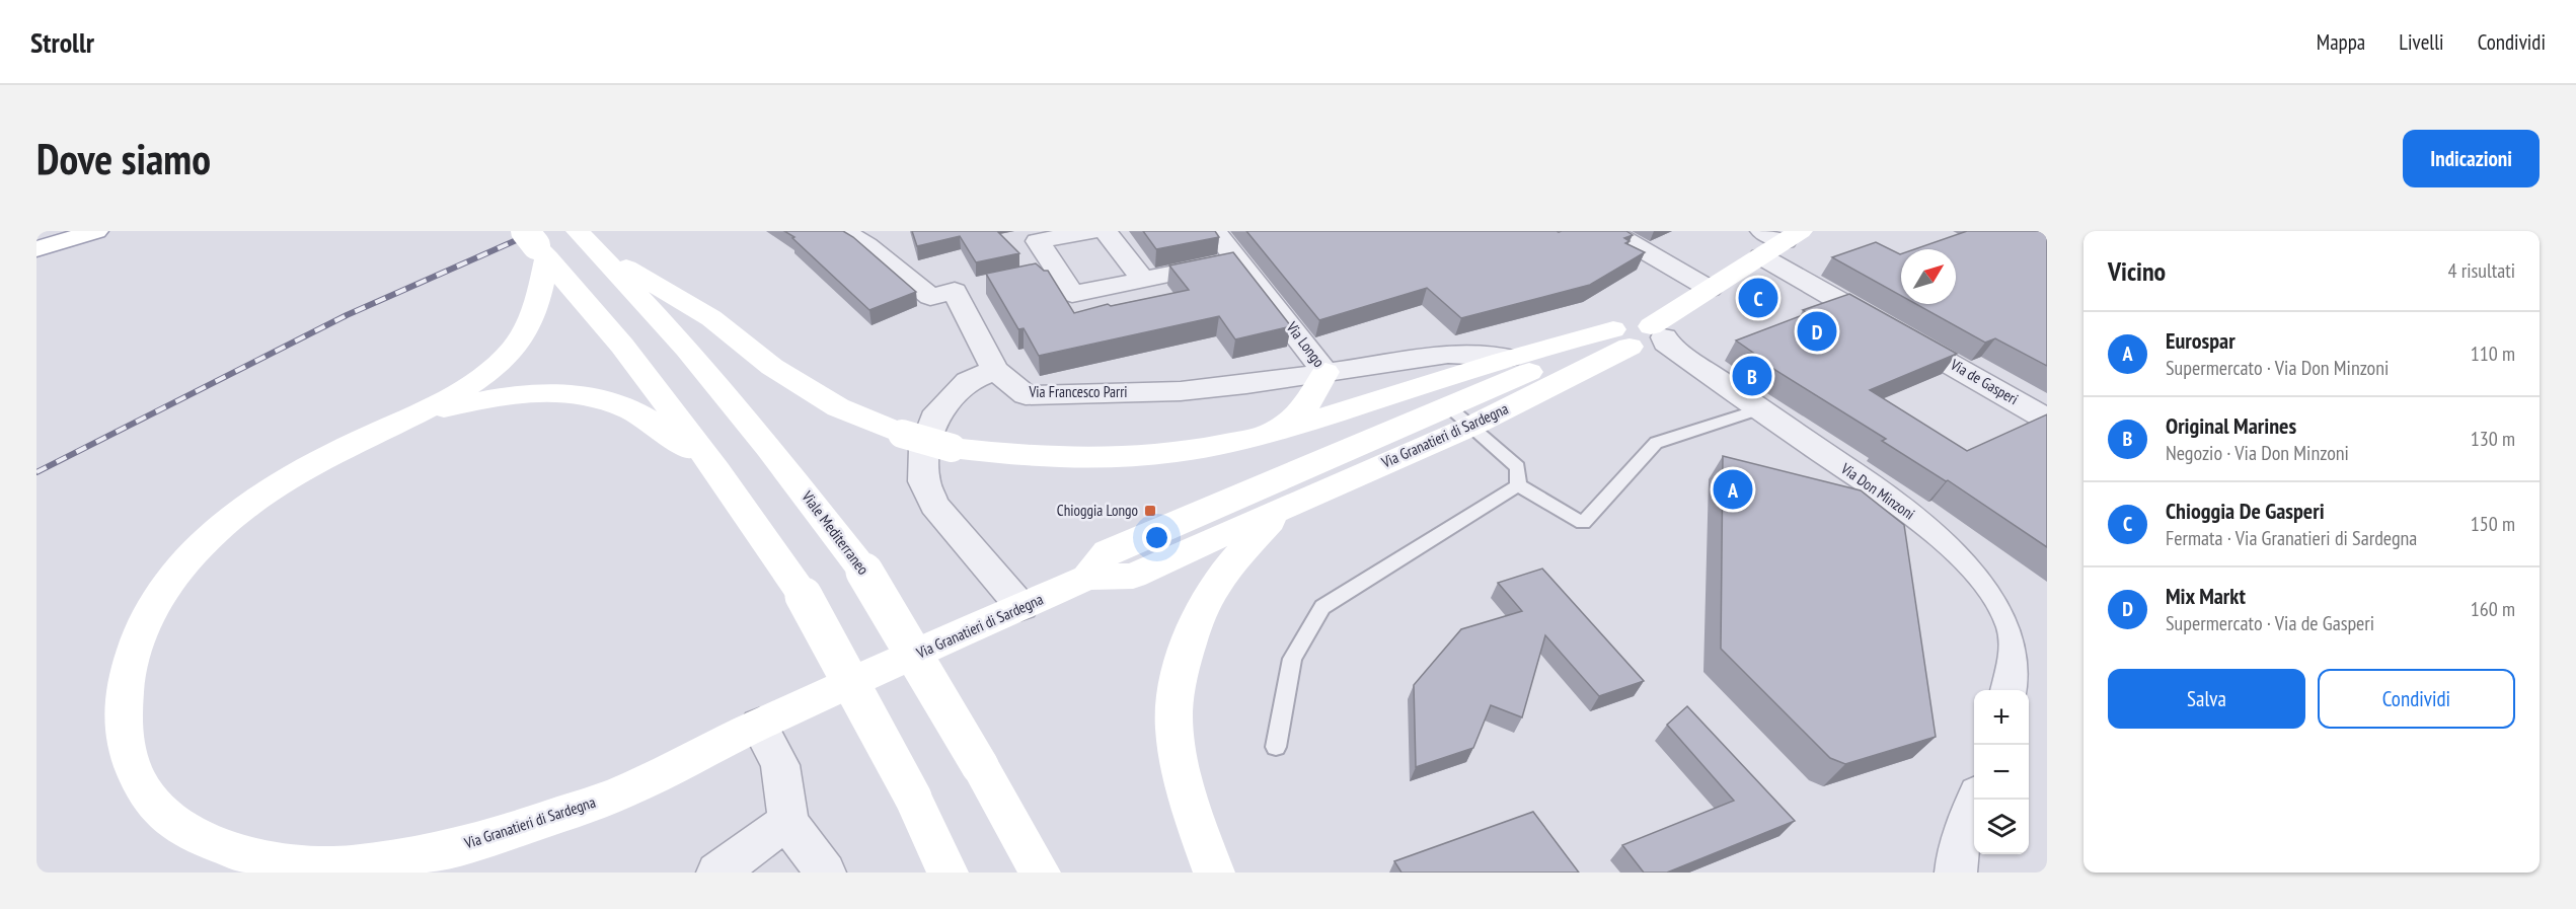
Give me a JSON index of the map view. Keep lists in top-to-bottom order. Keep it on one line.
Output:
{"streets":{"street":["Via Longo","Via de Gasperi","Via Francesco Parri","Via Granatieri di Sardegna","Via Don Minzoni","Viale Mediterraneo"]},"crossings":[["Via Longo","Via Francesco Parri"],["Via de Gasperi","Via Granatieri di Sardegna"],["Via Granatieri di Sardegna","Via Don Minzoni"]],"places":{"transit":["Chioggia Longo"]},"north":"top right","page":{"header":"Strollr","nav":["Mappa","Livelli","Condividi"],"buttons":["Indicazioni",["Salva","Condividi"]],"title":"Dove siamo","heading":["Vicino","4 risultati"],"pins":["C","D","B","A"],"list":[{"mark":"A","name":"Eurospar","note":"Supermercato · Via Don Minzoni","value":"110 m"},{"mark":"B","name":"Original Marines","note":"Negozio · Via Don Minzoni","value":"130 m"},{"mark":"C","name":"Chioggia De Gasperi","note":"Fermata · Via Granatieri di Sardegna","value":"150 m"},{"mark":"D","name":"Mix Markt","note":"Supermercato · Via de Gasperi","value":"160 m"}],"map_buttons":["+","−"]}}
